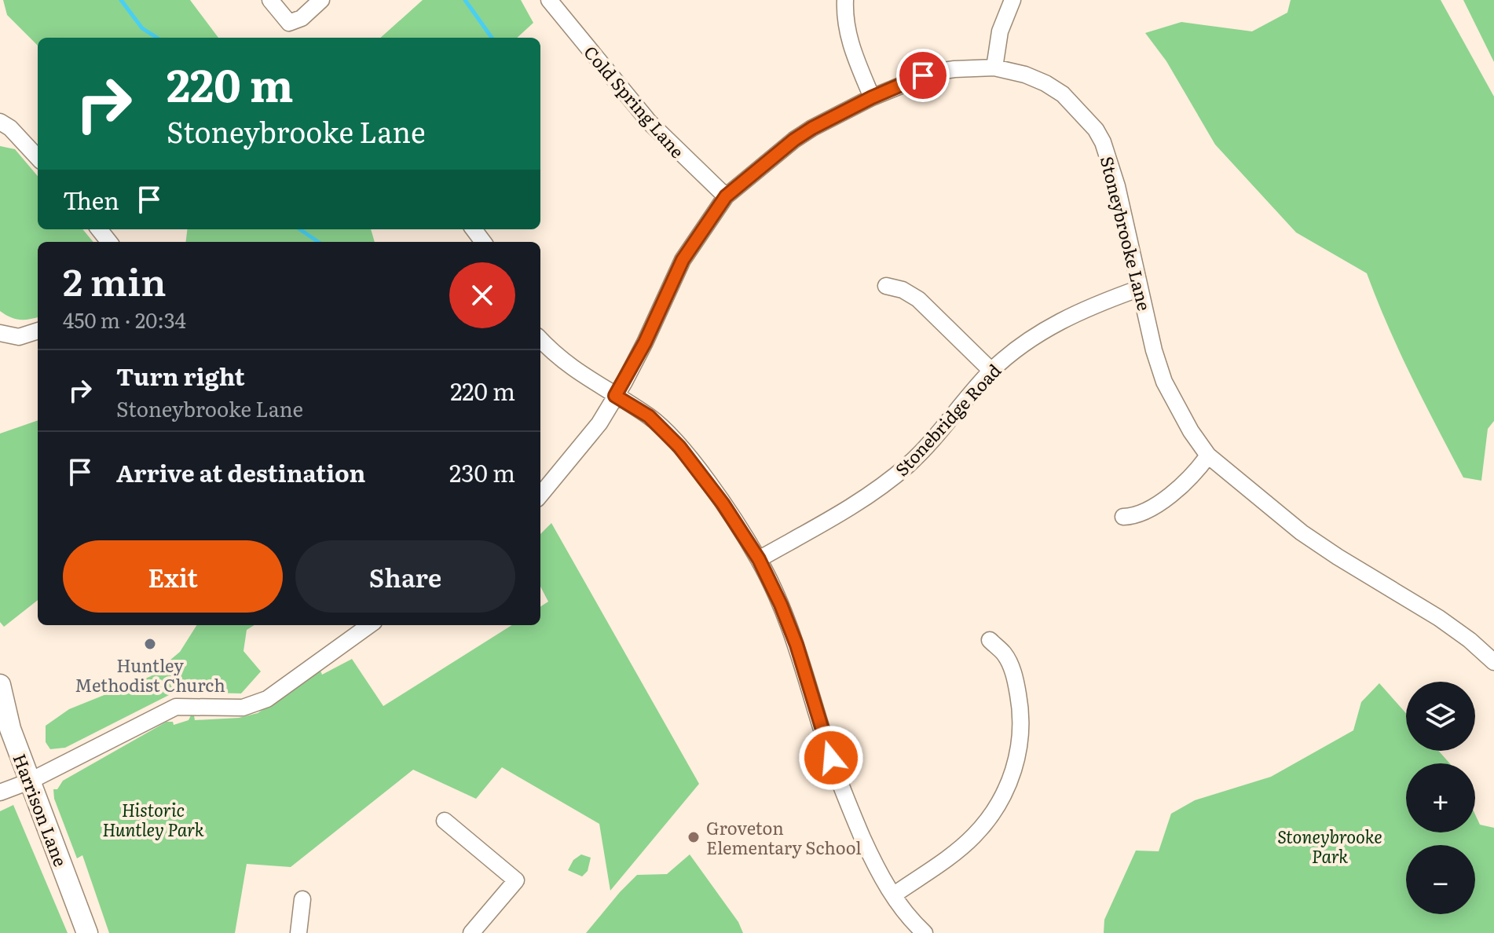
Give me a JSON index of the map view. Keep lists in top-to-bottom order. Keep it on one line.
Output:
{"streets":{"street":["Cold Spring Lane","Stoneybrooke Lane","Stonebridge Road","Harrison Lane"]},"crossings":[["Cold Spring Lane","Stoneybrooke Lane"],["Stoneybrooke Lane","Stonebridge Road"]],"parks":["Historic Huntley Park","Stoneybrooke Park"],"places":["Huntley Methodist Church","Groveton Elementary School"],"page":{"turn":["220 m","Stoneybrooke Lane"],"then":"Then","heading":["2 min","450 m · 20:34"],"list":[{"name":"Turn right","note":"Stoneybrooke Lane","value":"220 m"},{"name":"Arrive at destination","value":"230 m"}],"buttons":["Exit","Share"],"map_buttons":["+","−"]}}
